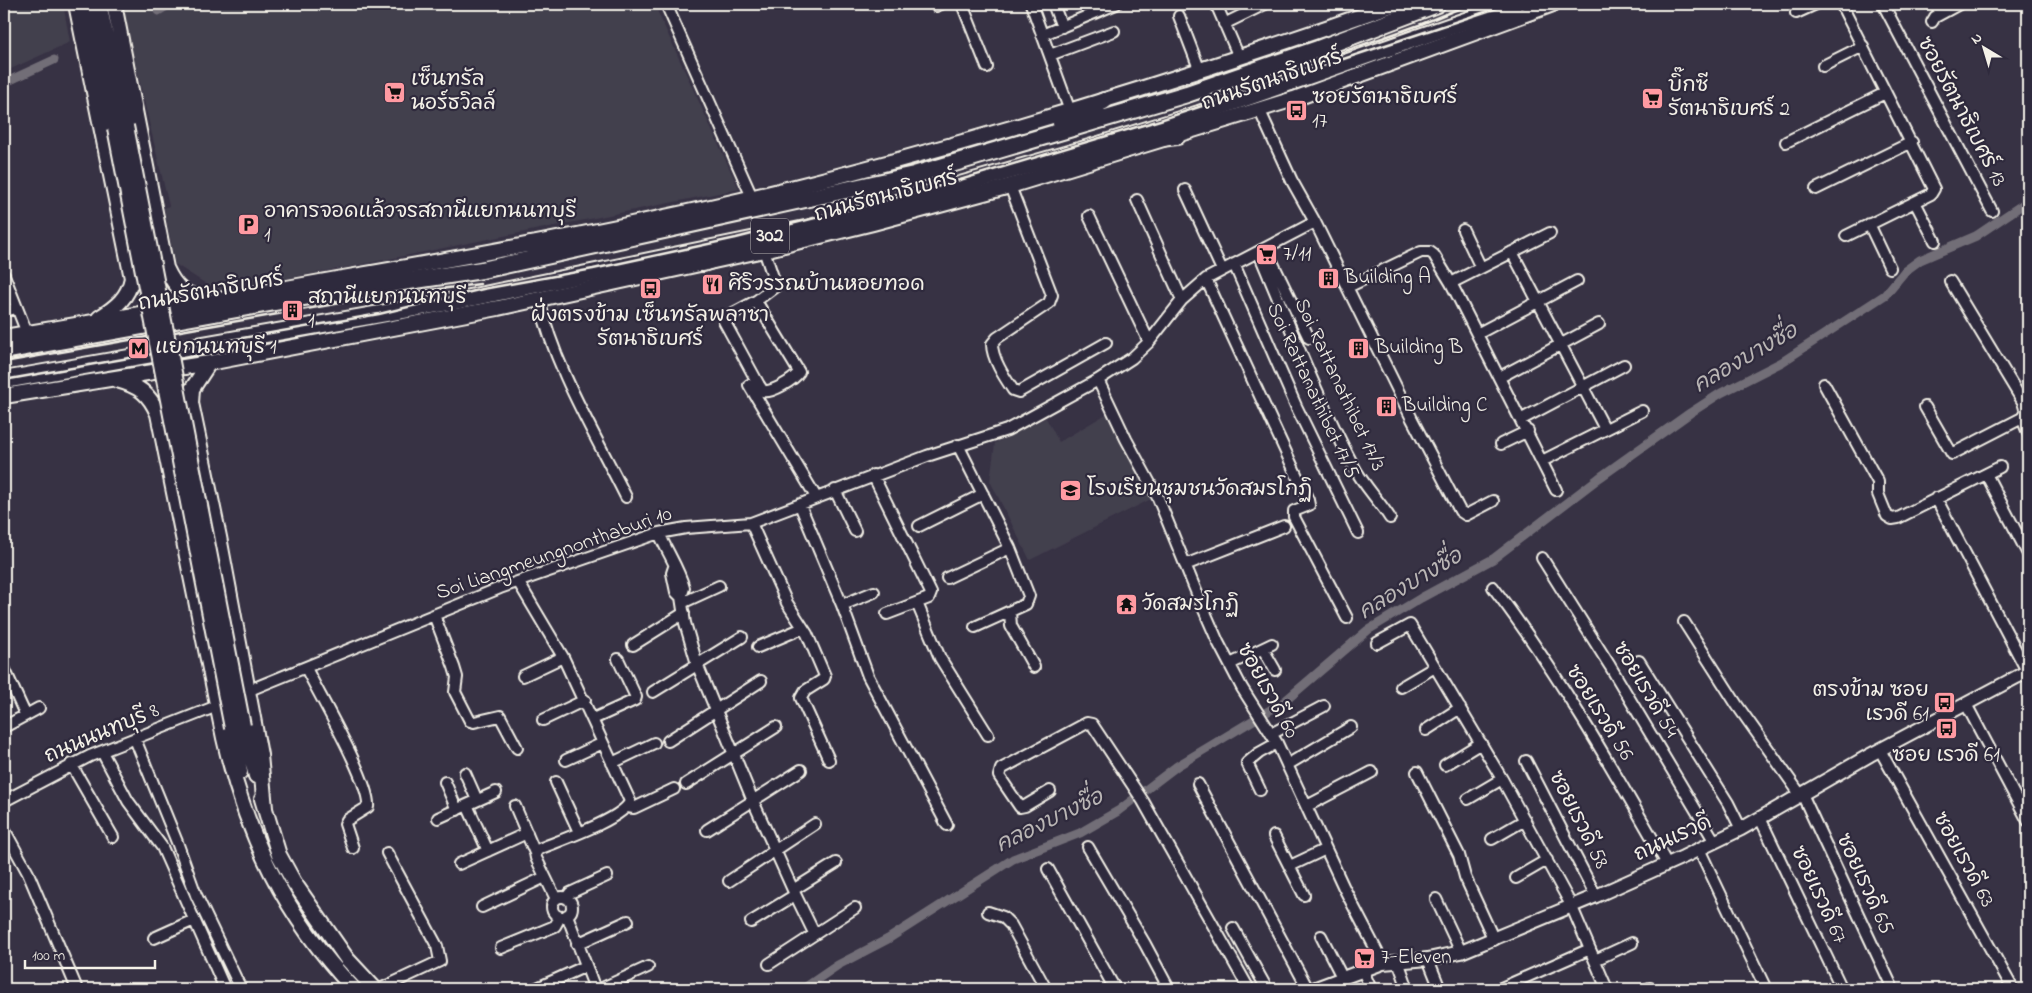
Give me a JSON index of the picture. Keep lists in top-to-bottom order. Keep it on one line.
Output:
{"streets":{"main road":["ถนนรัตนาธิเบศร์","302"],"street":["ซอยรัตนาธิเบศร์ 13","Soi Rattanathibet 17/3","Soi Rattanathibet 17/5","Soi Liangmeungnonthaburi 10","ซอยเรวดี 54","ซอยเรวดี 60","ซอยเรวดี 56","ถนนนนทบุรี 8","ซอยเรวดี 58","ถนนเรวดี","ซอยเรวดี 63","ซอยเรวดี 65","ซอยเรวดี 67"]},"crossings":[["Soi Rattanathibet 17/3","Soi Liangmeungnonthaburi 10"],["Soi Rattanathibet 17/5","Soi Liangmeungnonthaburi 10"],["Soi Liangmeungnonthaburi 10","ซอยเรวดี 60"],["ซอยเรวดี 54","ถนนเรวดี"],["ซอยเรวดี 60","ถนนเรวดี"],["ซอยเรวดี 56","ถนนเรวดี"],["ซอยเรวดี 58","ถนนเรวดี"],["ถนนเรวดี","ซอยเรวดี 63"],["ถนนเรวดี","ซอยเรวดี 65"],["ถนนเรวดี","ซอยเรวดี 67"]],"water":["คลองบางซื่อ"],"places":{"supermarket":["เซ็นทรัล นอร์ธวิลล์","บิ๊กซี รัตนาธิเบศร์ 2","7/11","7-Eleven"],"bus stop":["ซอยรัตนาธิเบศร์ 17","ฝั่งตรงข้าม เซ็นทรัลพลาซา รัตนาธิเบศร์","ตรงข้าม ซอย เรวดี 61","ซอย เรวดี 61"],"parking":["อาคารจอดแล้วจรสถานีแยกนนทบุรี 1"],"building":["Building A","สถานีแยกนนทบุรี 1","Building B","Building C"],"restaurant":["ศิริวรรณบ้านหอยทอด"],"metro station":["แยกนนทบุรี 1"],"school or university":["โรงเรียนชุมชนวัดสมรโกฏิ"],"temple":["วัดสมรโกฏิ"]},"scale_bar":"100 m","north":"top left"}
